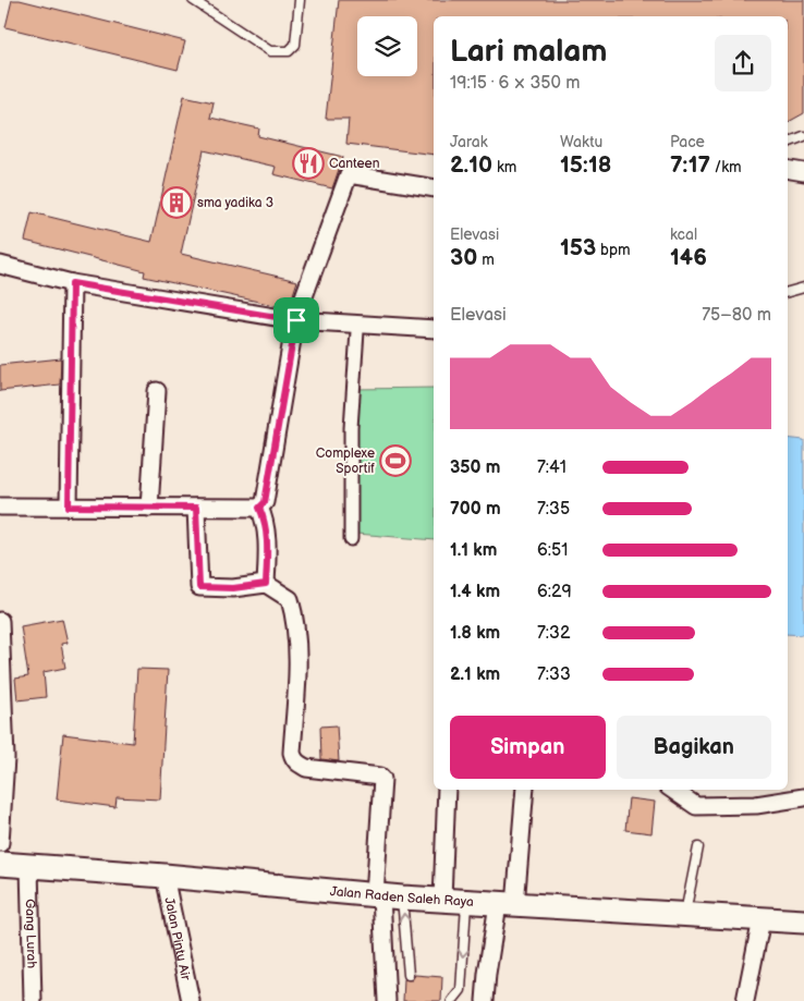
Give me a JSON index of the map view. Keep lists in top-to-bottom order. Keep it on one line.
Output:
{"streets":{"main road":["Jalan Raden Saleh Raya"],"street":["Gang Lurah","Jalan Pintu Air"]},"crossings":[["Jalan Raden Saleh Raya","Gang Lurah"],["Jalan Raden Saleh Raya","Jalan Pintu Air"]],"places":{"restaurant":["Canteen"],"building":["sma yadika 3"],"sports":["Complexe Sportif"]},"page":{"heading":["Lari malam","19:15 · 6 × 350 m"],"stats":[["Jarak","2.10 km"],["Waktu","15:18"],["Pace","7:17 /km"],["Elevasi","30 m"],["153 bpm"],["kcal","146"]],"chart":["Elevasi","75–80 m"],"list":[{"name":"350 m","note":"7:41"},{"name":"700 m","note":"7:35"},{"name":"1.1 km","note":"6:51"},{"name":"1.4 km","note":"6:29"},{"name":"1.8 km","note":"7:32"},{"name":"2.1 km","note":"7:33"}],"buttons":["Simpan","Bagikan"]}}
